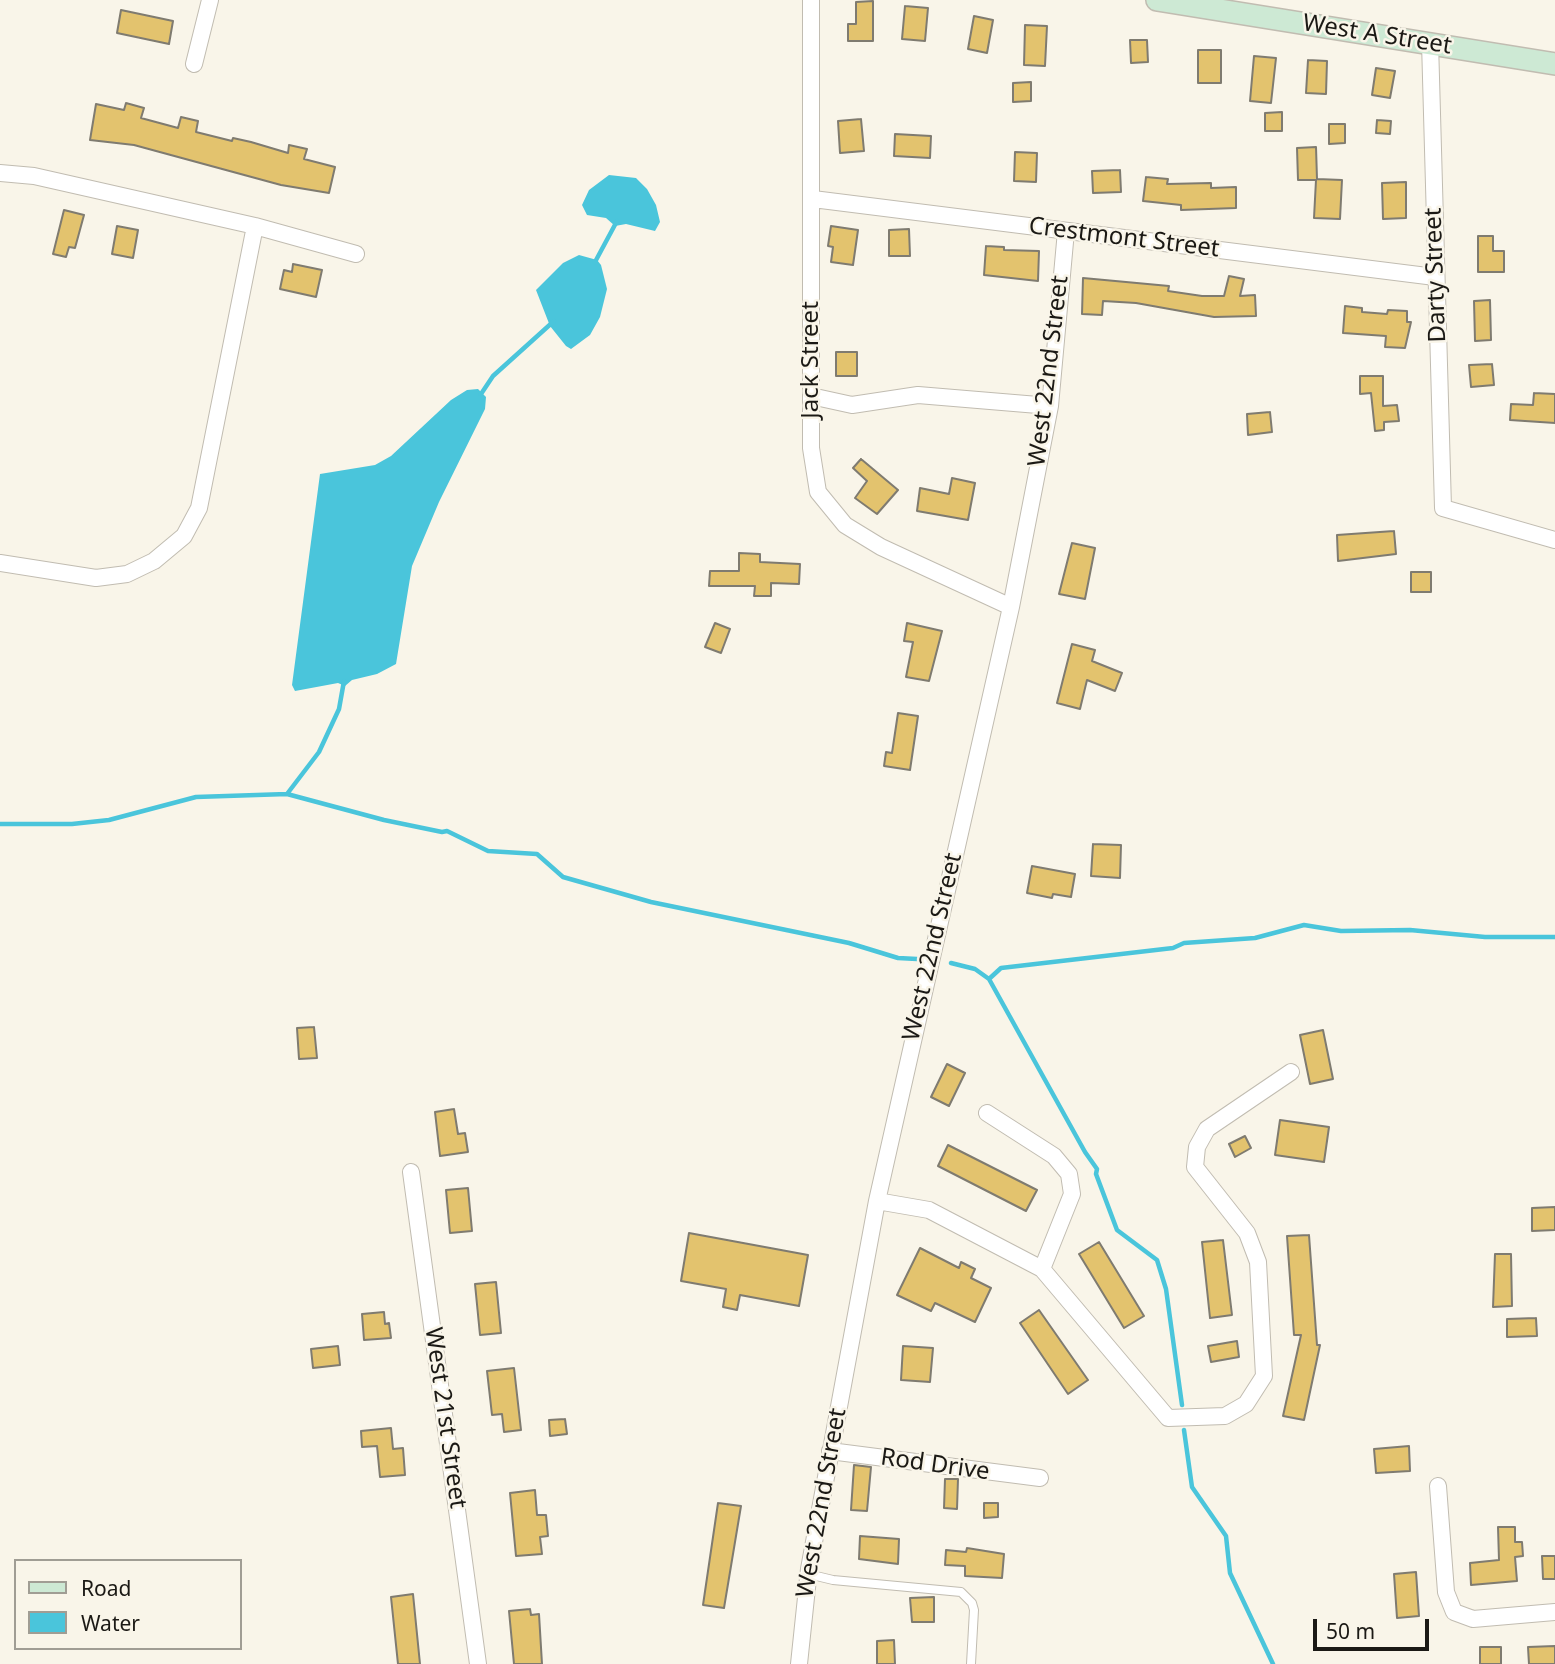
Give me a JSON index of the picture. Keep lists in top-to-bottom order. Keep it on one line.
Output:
{"streets":{"street":["West A Street","Crestmont Street","Darty Street","Jack Street","West 22nd Street","West 21st Street","Rod Drive"]},"crossings":[["West A Street","Darty Street"],["Crestmont Street","Darty Street"],["Crestmont Street","Jack Street"],["Crestmont Street","West 22nd Street"],["Jack Street","West 22nd Street"],["West 22nd Street","Rod Drive"]],"legend":["Road","Water"],"scale_bar":"50 m"}
